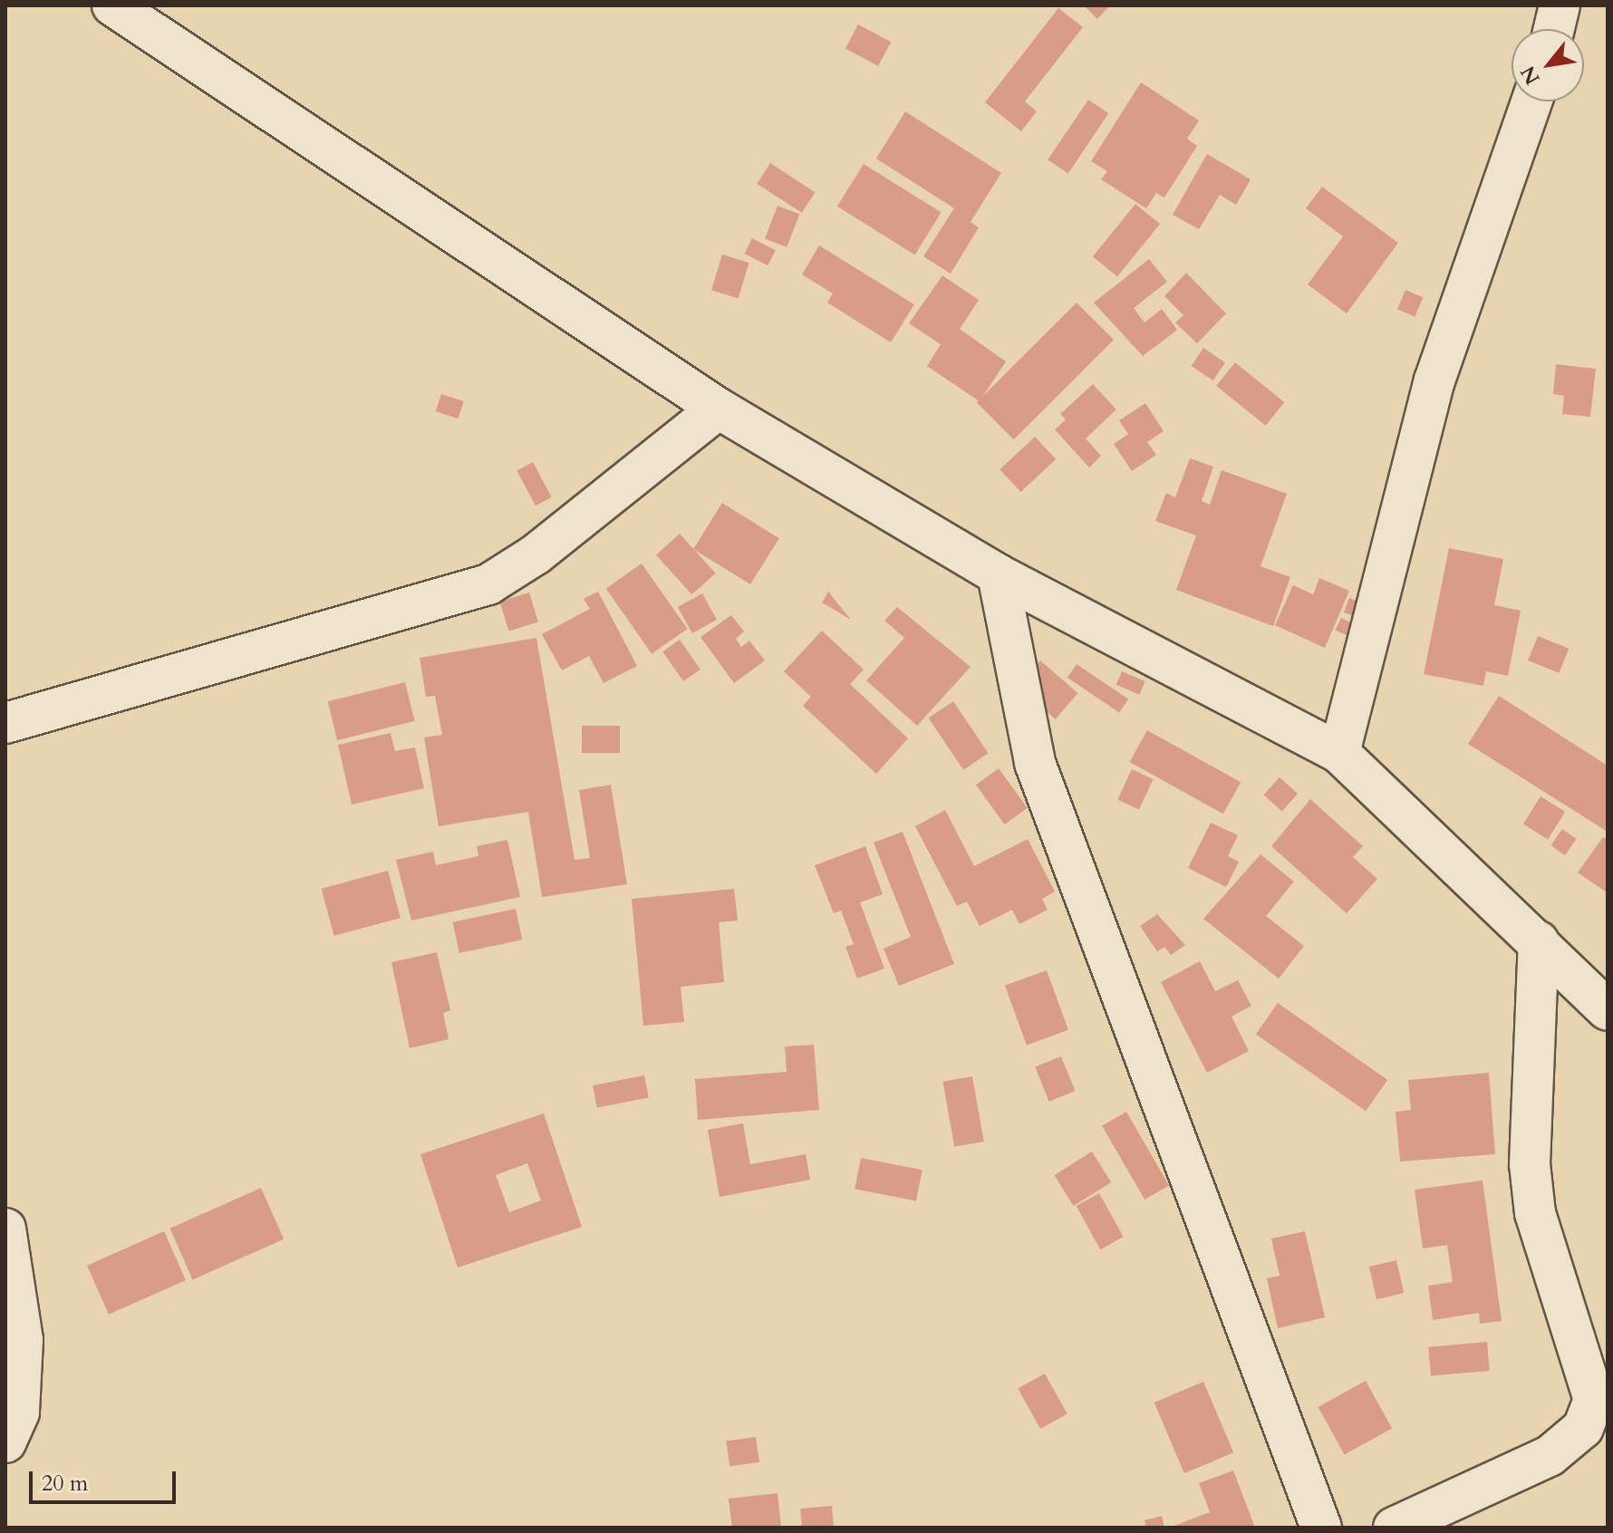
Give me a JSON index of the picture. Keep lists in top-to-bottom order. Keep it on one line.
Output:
{"scale_bar":"20 m","north":"bottom left"}
